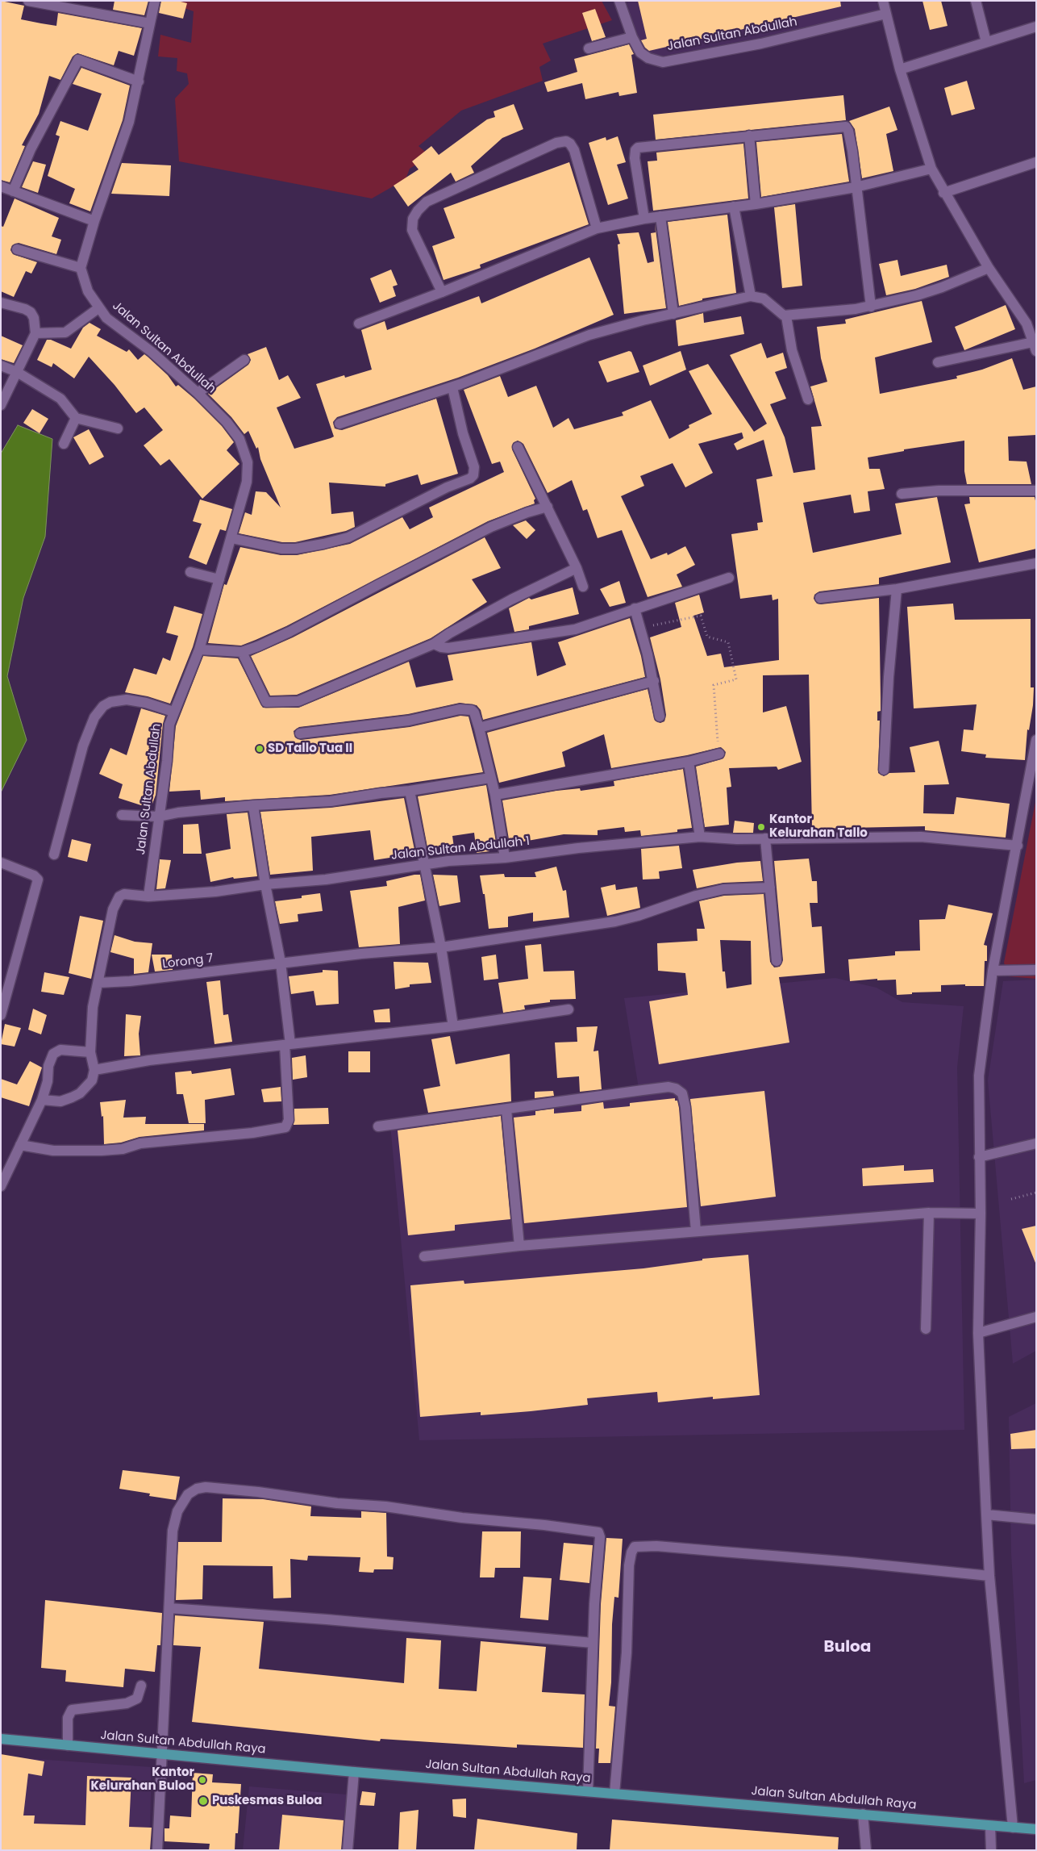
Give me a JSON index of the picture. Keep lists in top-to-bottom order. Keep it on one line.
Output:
{"streets":{"main road":["Jalan Sultan Abdullah Raya"],"street":["Jalan Sultan Abdullah","Jalan Sultan Abdullah 1","Lorong 7"]},"crossings":[["Jalan Sultan Abdullah","Jalan Sultan Abdullah 1"],["Jalan Sultan Abdullah 1","Lorong 7"]],"districts":["Buloa"],"places":["SD Tallo Tua II","Kantor Kelurahan Tallo","Kantor Kelurahan Buloa","Puskesmas Buloa"]}
